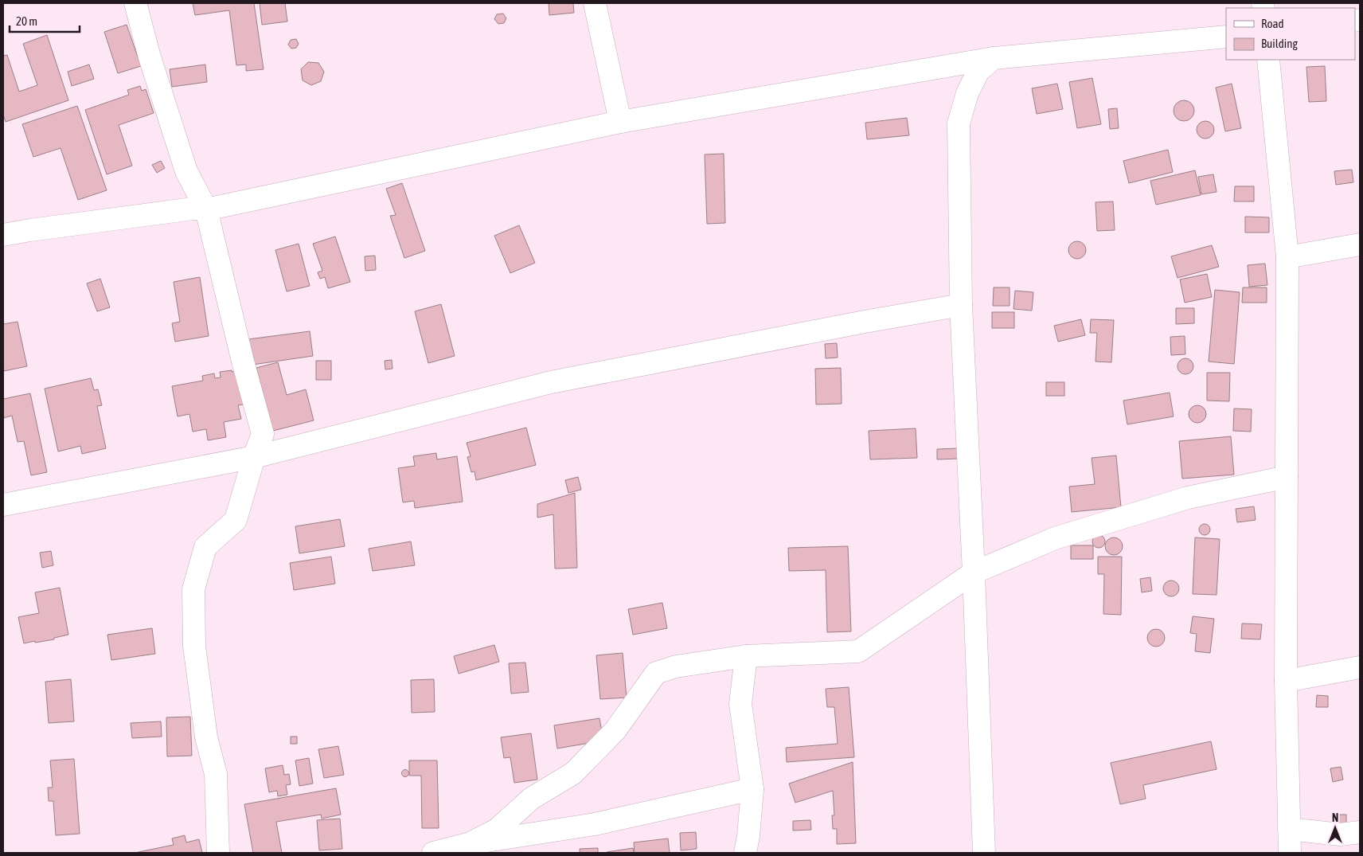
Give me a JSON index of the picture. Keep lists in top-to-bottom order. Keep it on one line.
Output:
{"legend":["Road","Building"],"scale_bar":"20 m","north":"top"}
